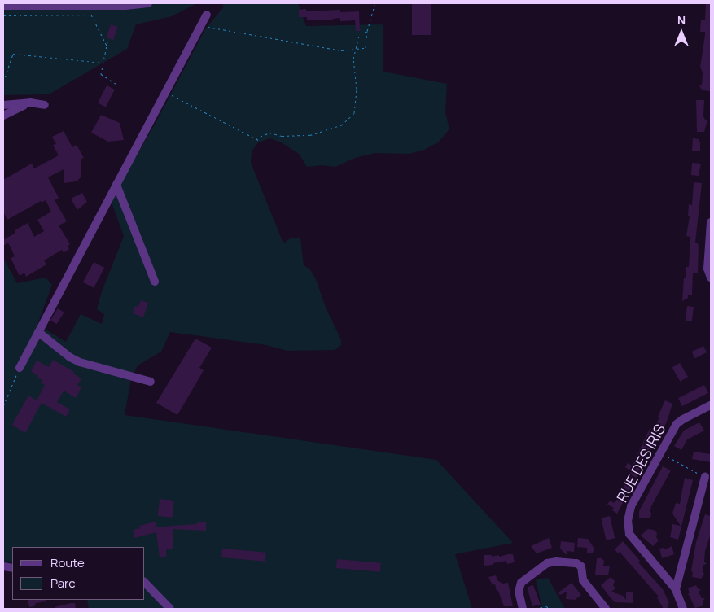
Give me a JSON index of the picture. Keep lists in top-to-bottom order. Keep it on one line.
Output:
{"streets":{"street":["RUE DES IRIS"]},"legend":["Route","Parc"],"north":"top"}
